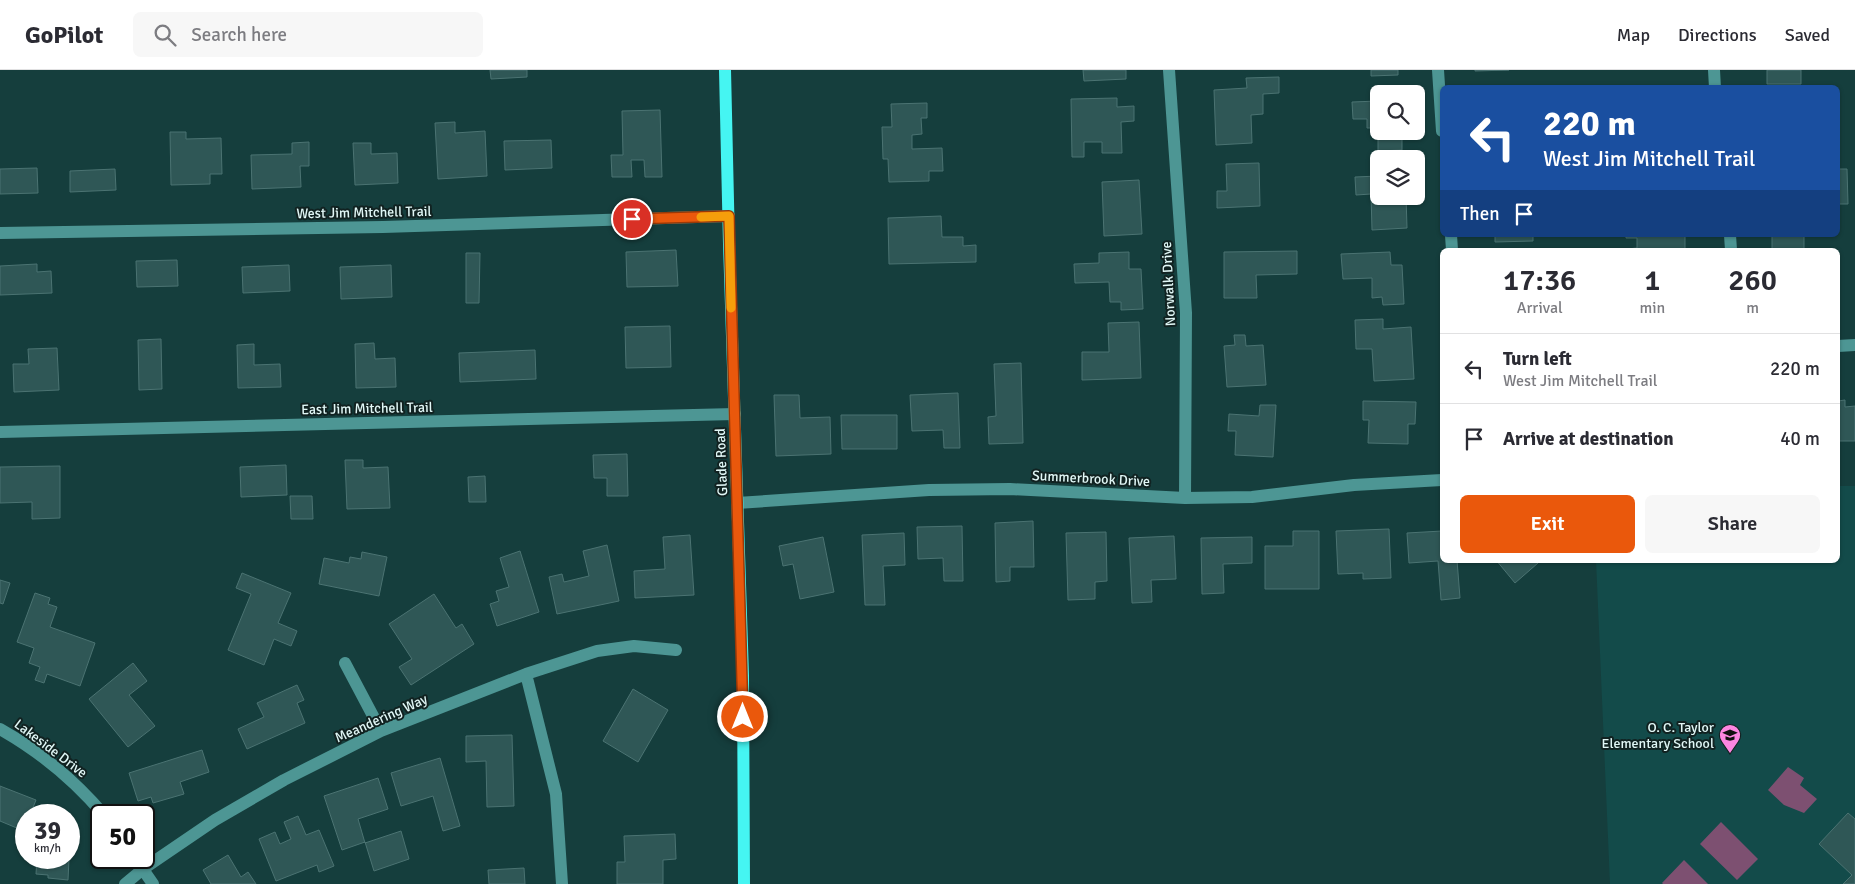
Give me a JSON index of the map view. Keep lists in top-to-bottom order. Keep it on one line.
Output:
{"streets":{"main road":["Glade Road"],"street":["West Jim Mitchell Trail","Norwalk Drive","East Jim Mitchell Trail","Summerbrook Drive","Meandering Way","Lakeside Drive"]},"crossings":[["West Jim Mitchell Trail","Glade Road"],["Norwalk Drive","Summerbrook Drive"],["East Jim Mitchell Trail","Glade Road"],["Glade Road","Summerbrook Drive"]],"places":{"school or university":["O. C. Taylor Elementary School"]},"page":{"header":"GoPilot","search":"Search here","nav":["Map","Directions","Saved"],"turn":["220 m","West Jim Mitchell Trail"],"then":"Then","eta":["17:36","Arrival","1","min","260","m"],"list":[{"name":"Turn left","note":"West Jim Mitchell Trail","value":"220 m"},{"name":"Arrive at destination","value":"40 m"}],"buttons":["Exit","Share"],"speed":"39 km/h","limit":"50"}}
